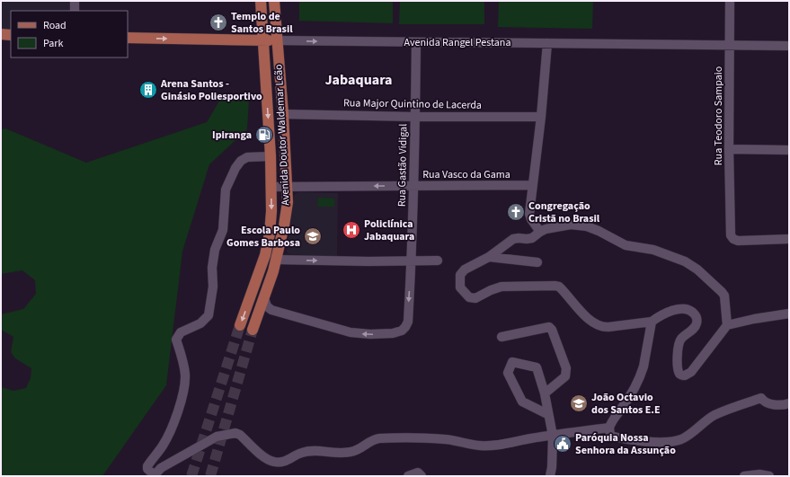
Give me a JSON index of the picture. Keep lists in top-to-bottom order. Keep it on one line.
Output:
{"streets":{"main road":["Avenida Rangel Pestana","Avenida Doutor Waldemar Leão"],"street":["Rua Major Quintino de Lacerda","Rua Teodoro Sampaio","Rua Gastão Vidigal","Rua Vasco da Gama"]},"crossings":[["Avenida Rangel Pestana","Rua Teodoro Sampaio"],["Avenida Rangel Pestana","Avenida Doutor Waldemar Leão"],["Avenida Rangel Pestana","Rua Gastão Vidigal"],["Rua Major Quintino de Lacerda","Avenida Doutor Waldemar Leão"],["Rua Major Quintino de Lacerda","Rua Gastão Vidigal"],["Avenida Doutor Waldemar Leão","Rua Gastão Vidigal"],["Avenida Doutor Waldemar Leão","Rua Vasco da Gama"],["Rua Gastão Vidigal","Rua Vasco da Gama"]],"one_way":["Avenida Rangel Pestana"],"districts":["Jabaquara"],"places":{"church":["Templo de Santos Brasil","Congregação Cristã no Brasil"],"building":["Arena Santos - Ginásio Poliesportivo"],"fuel station":["Ipiranga"],"hospital":["Policlínica Jabaquara"],"school or university":["Escola Paulo Gomes Barbosa","João Octavio dos Santos E.E"],"public building":["Paróquia Nossa Senhora da Assunção"]},"legend":["Road","Park"]}
